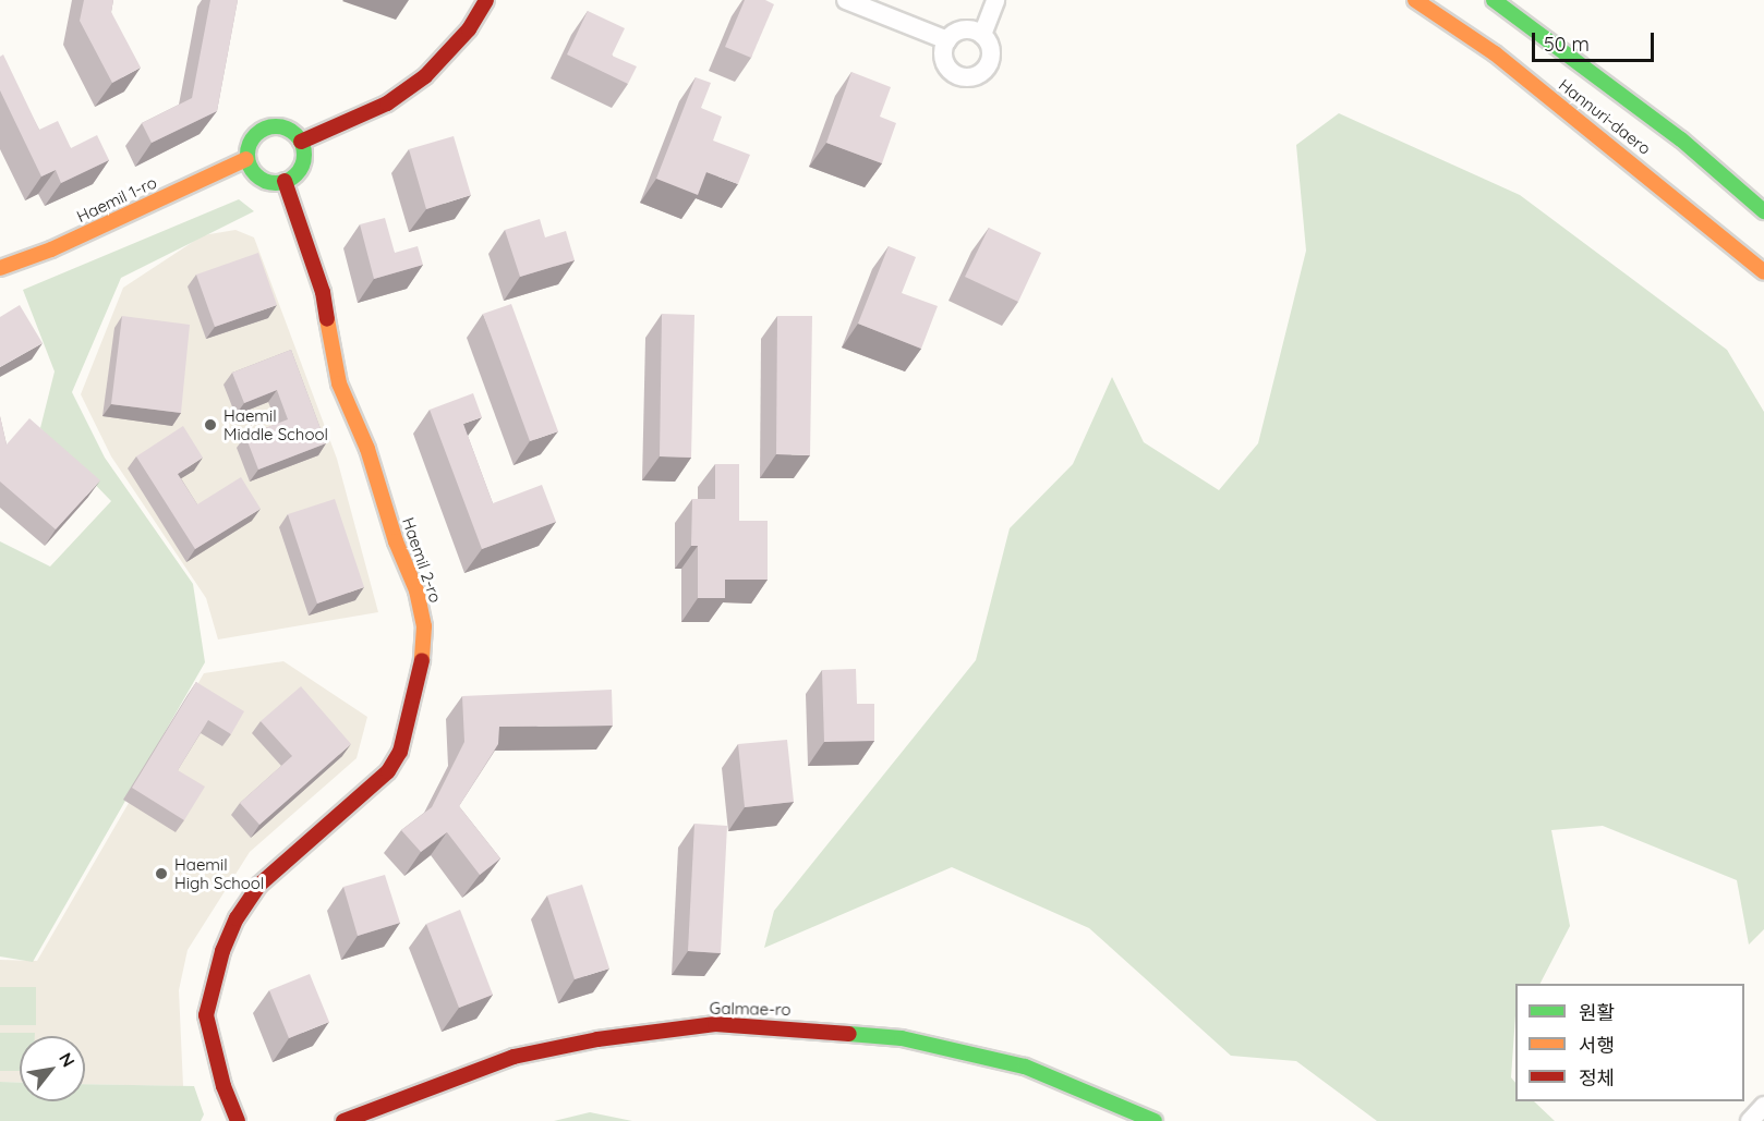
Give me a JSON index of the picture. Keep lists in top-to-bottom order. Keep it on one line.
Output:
{"streets":{"street":["Hannuri-daero","Haemil 1-ro","Haemil 2-ro","Galmae-ro"]},"crossings":[["Haemil 1-ro","Haemil 2-ro"]],"places":["Haemil Middle School","Haemil High School"],"legend":["원활","서행","정체"],"scale_bar":"50 m","north":"top right"}
